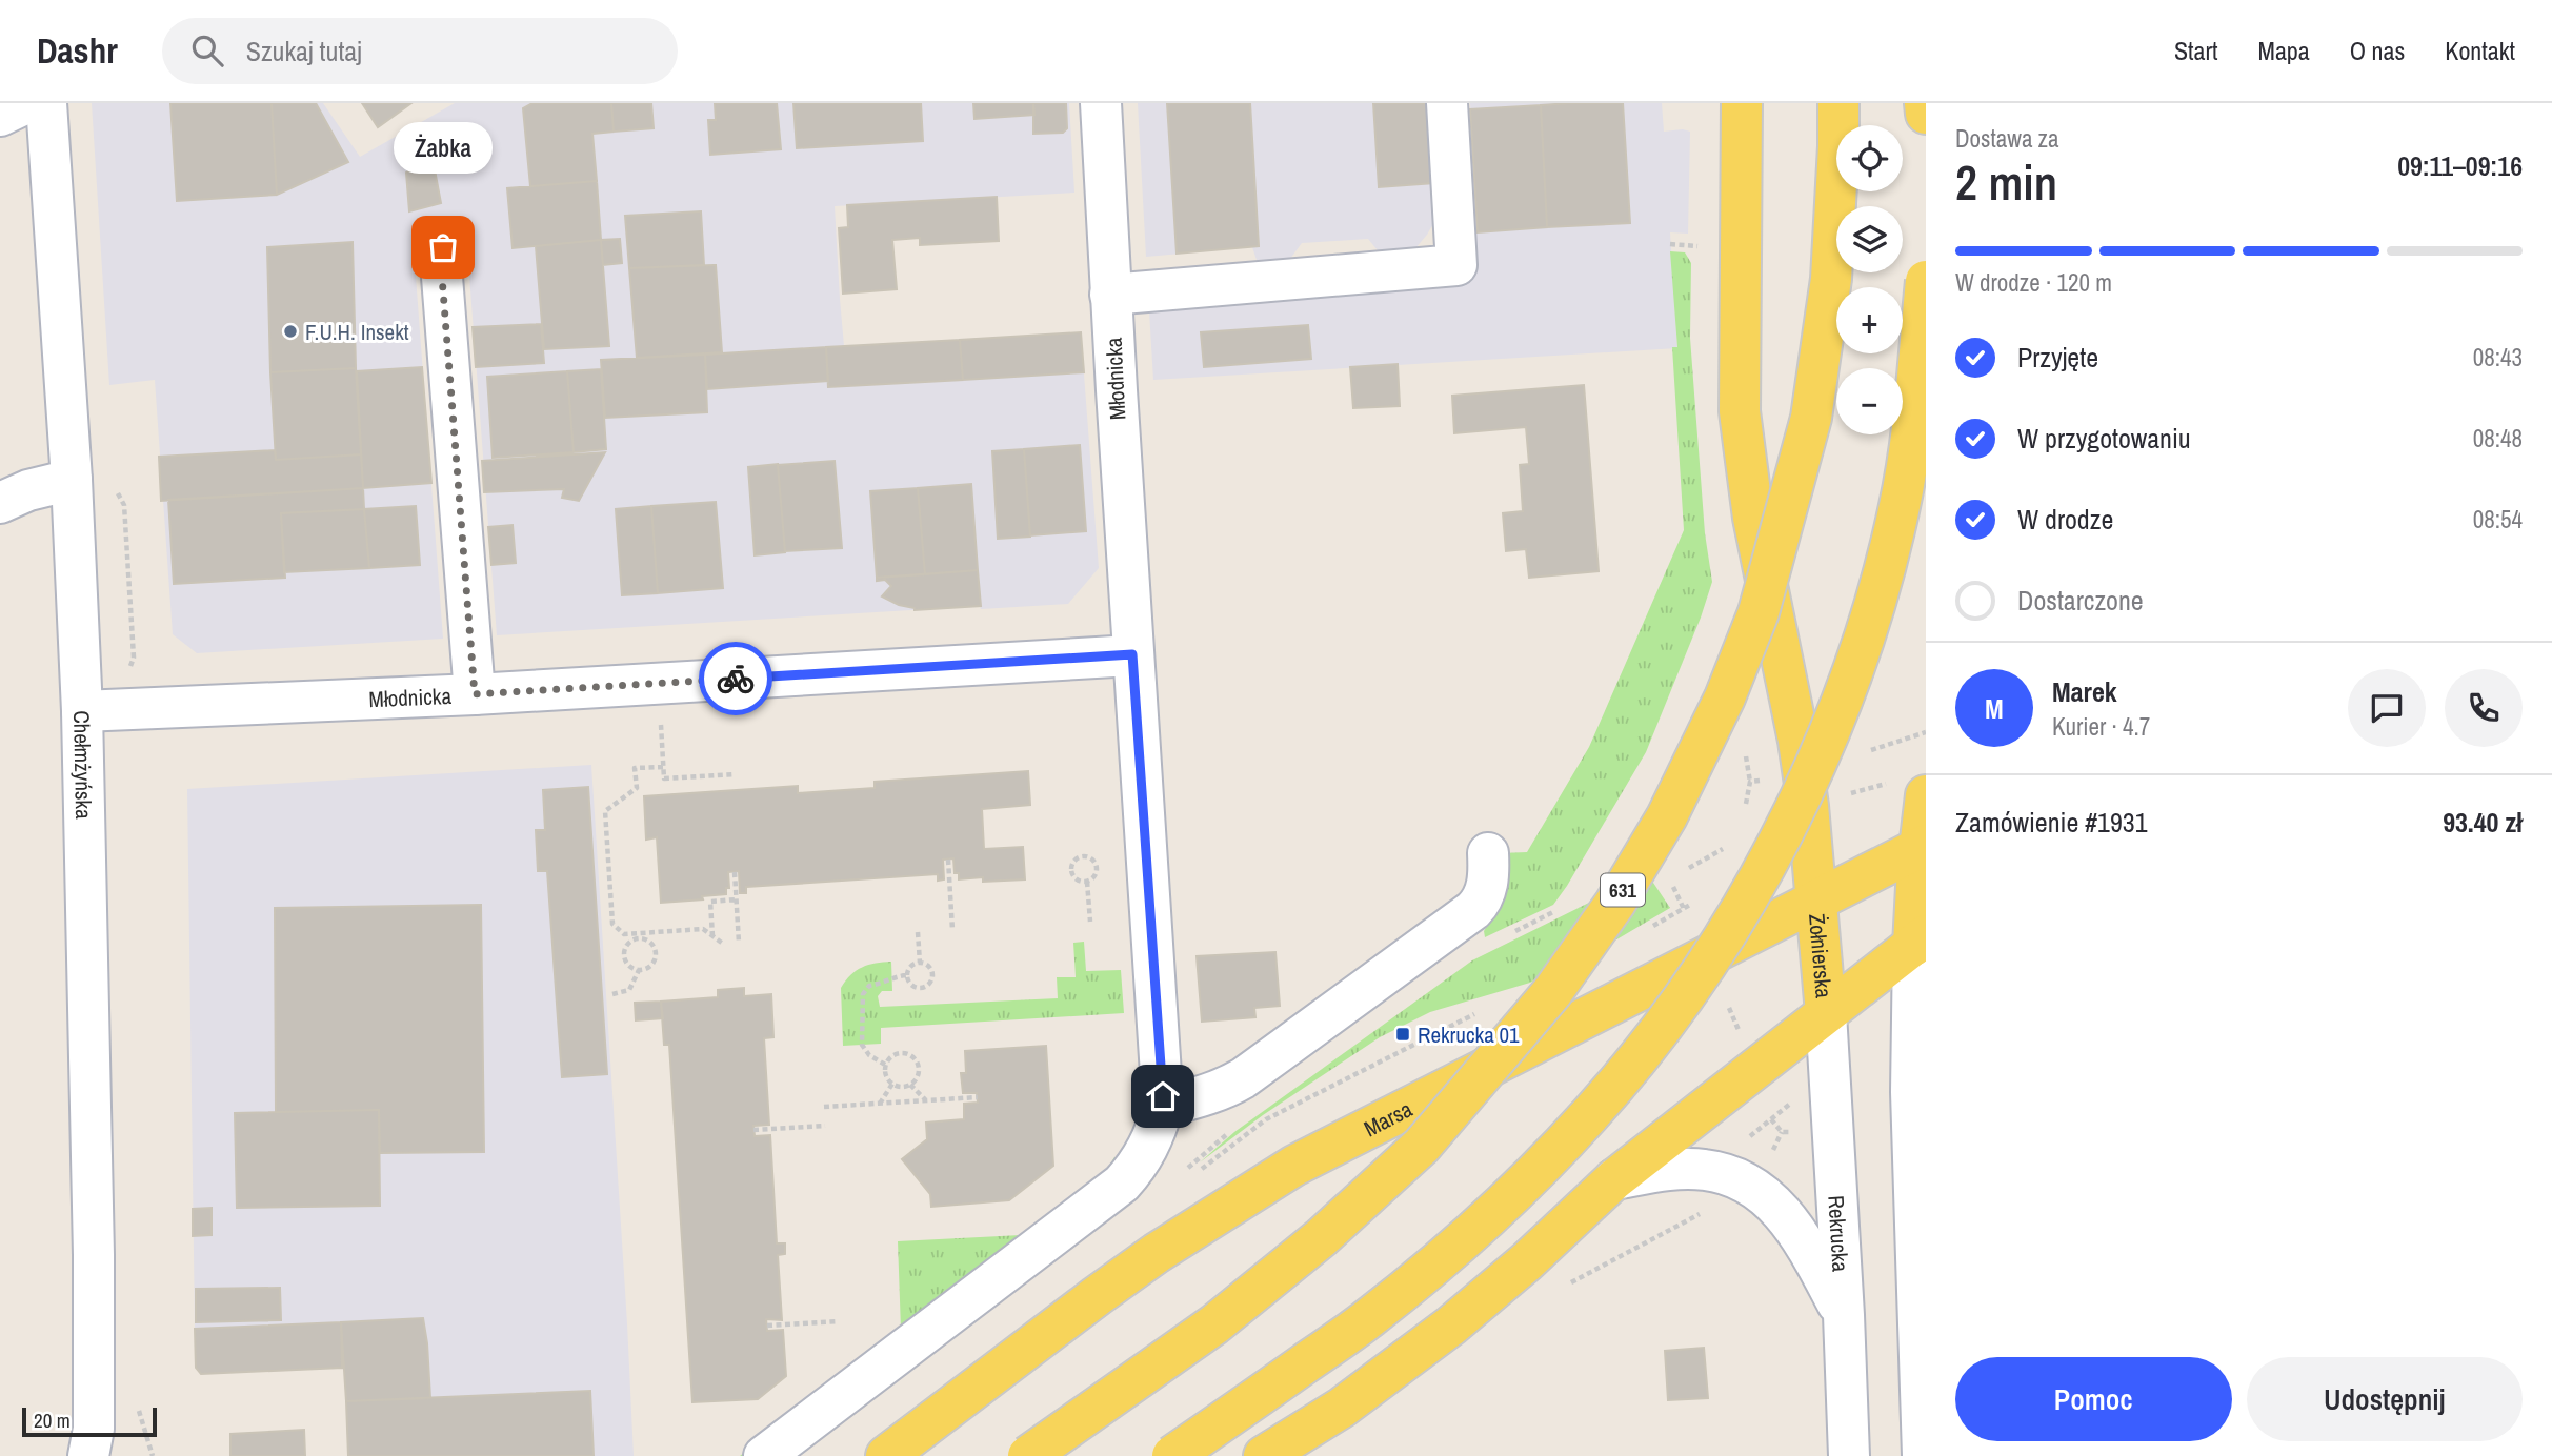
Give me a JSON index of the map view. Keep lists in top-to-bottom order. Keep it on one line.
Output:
{"streets":{"main road":["631","Żołnierska","Marsa"],"street":["Młodnicka","Chełmżyńska","Rekrucka"]},"crossings":[["Młodnicka","Chełmżyńska"],["Żołnierska","Marsa"],["Żołnierska","Rekrucka"]],"places":{"other":["Żabka","F.U.H. Insekt"],"transit":["Rekrucka 01"]},"scale_bar":"20 m","page":{"header":"Dashr","search":"Szukaj tutaj","nav":["Start","Mapa","O nas","Kontakt"],"heading":["2 min","Dostawa za","09:11–09:16"],"panel":["Marek","Kurier · 4.7","Zamówienie #1931","93.40 zł"],"bubble":"Żabka","map_buttons":["+","−"],"bar":"W drodze · 120 m","list":[["Przyjęte","08:43"],["W przygotowaniu","08:48"],["W drodze","08:54"],"Dostarczone"],"round":"M","buttons":["Pomoc","Udostępnij"],"scale":"20 m"}}
